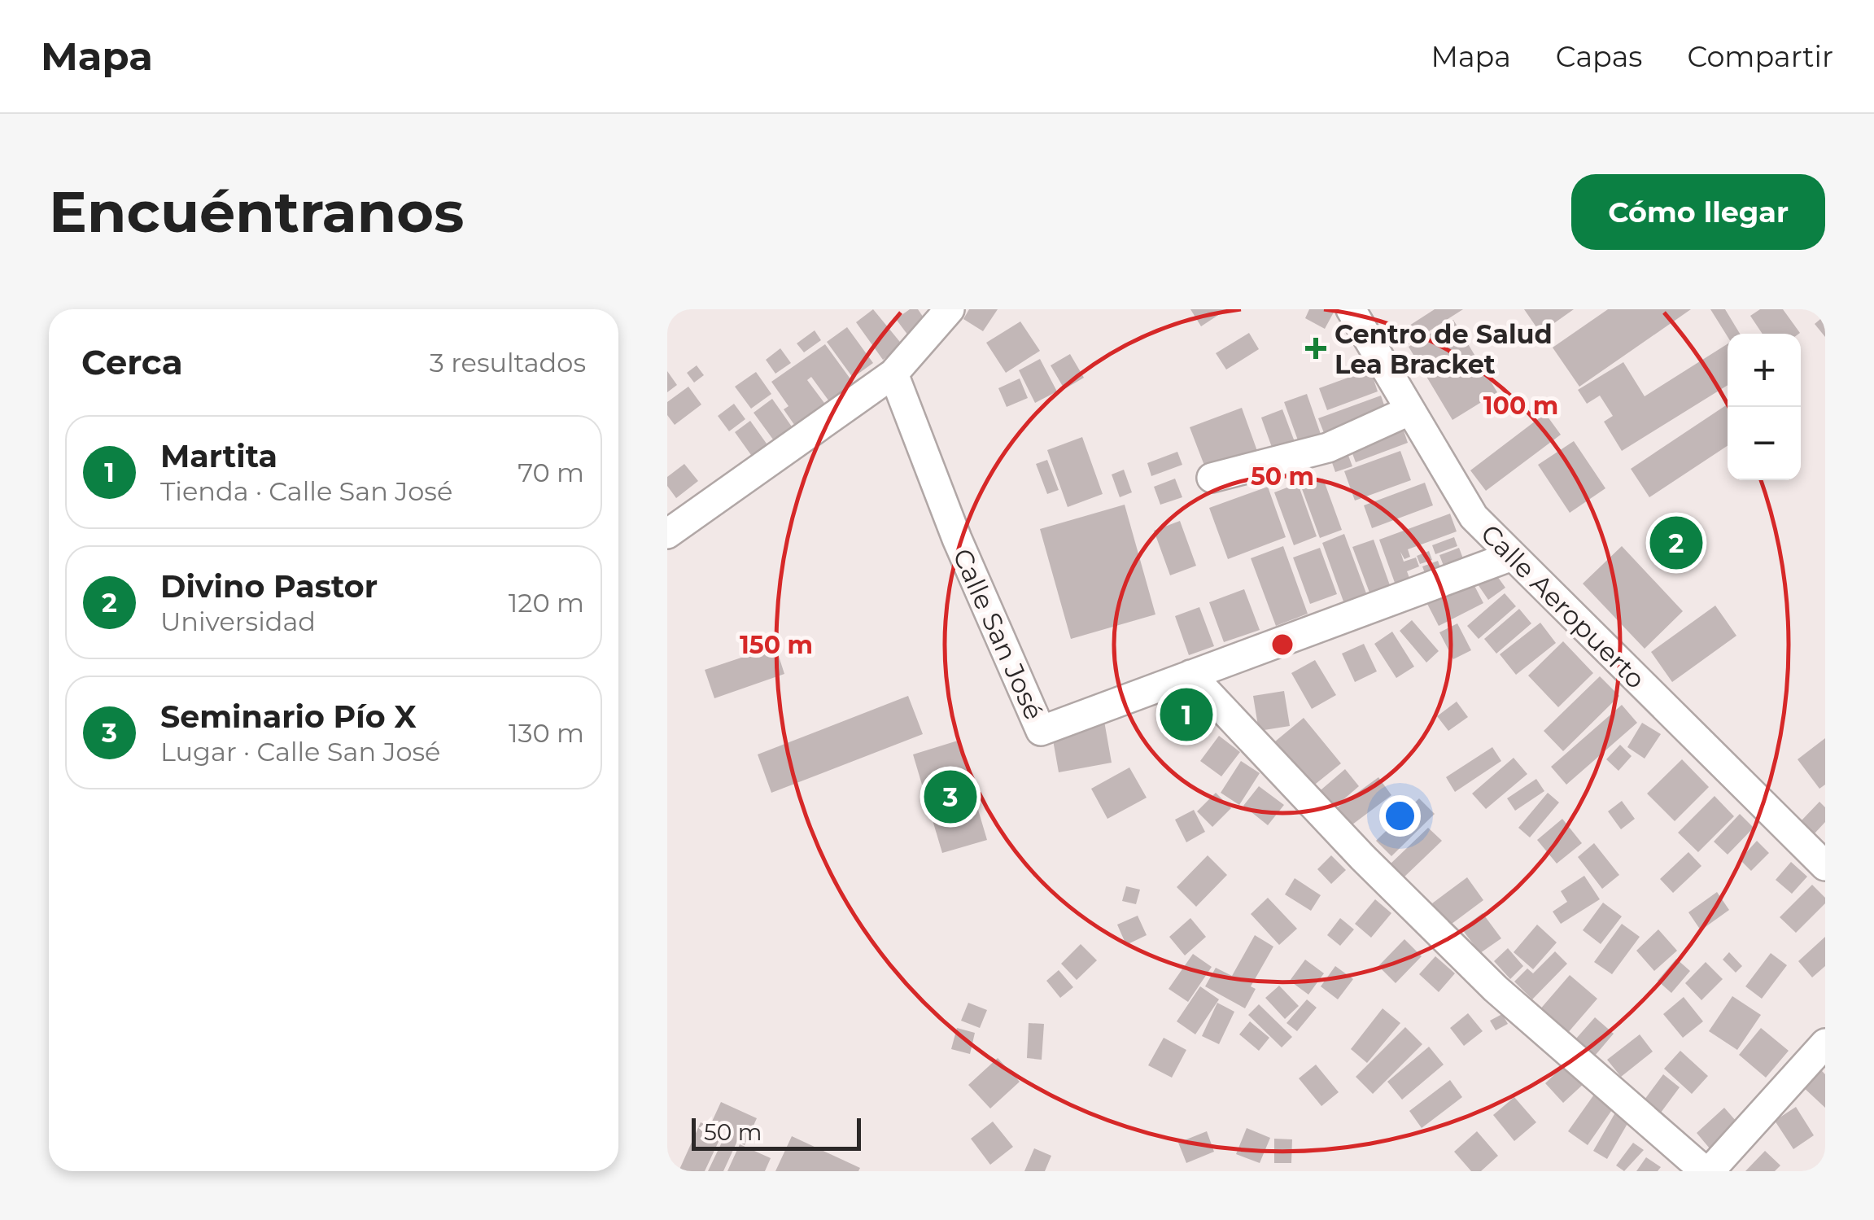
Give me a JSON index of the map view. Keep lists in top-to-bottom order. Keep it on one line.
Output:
{"streets":{"street":["Calle Aeropuerto","Calle San José"]},"crossings":[["Calle Aeropuerto","Calle San José"]],"places":{"health":["Centro de Salud Lea Bracket"]},"scale_bar":"50 m","page":{"header":"Mapa","nav":["Mapa","Capas","Compartir"],"buttons":"Cómo llegar","title":"Encuéntranos","heading":["Cerca","3 resultados"],"map_buttons":["+","−"],"list":[{"mark":"1","name":"Martita","note":"Tienda · Calle San José","value":"70 m"},{"mark":"2","name":"Divino Pastor","note":"Universidad","value":"120 m"},{"mark":"3","name":"Seminario Pío X","note":"Lugar · Calle San José","value":"130 m"}],"pins":["2","1","3"],"scale":"50 m"},"rings":["100 m","50 m","150 m"]}
